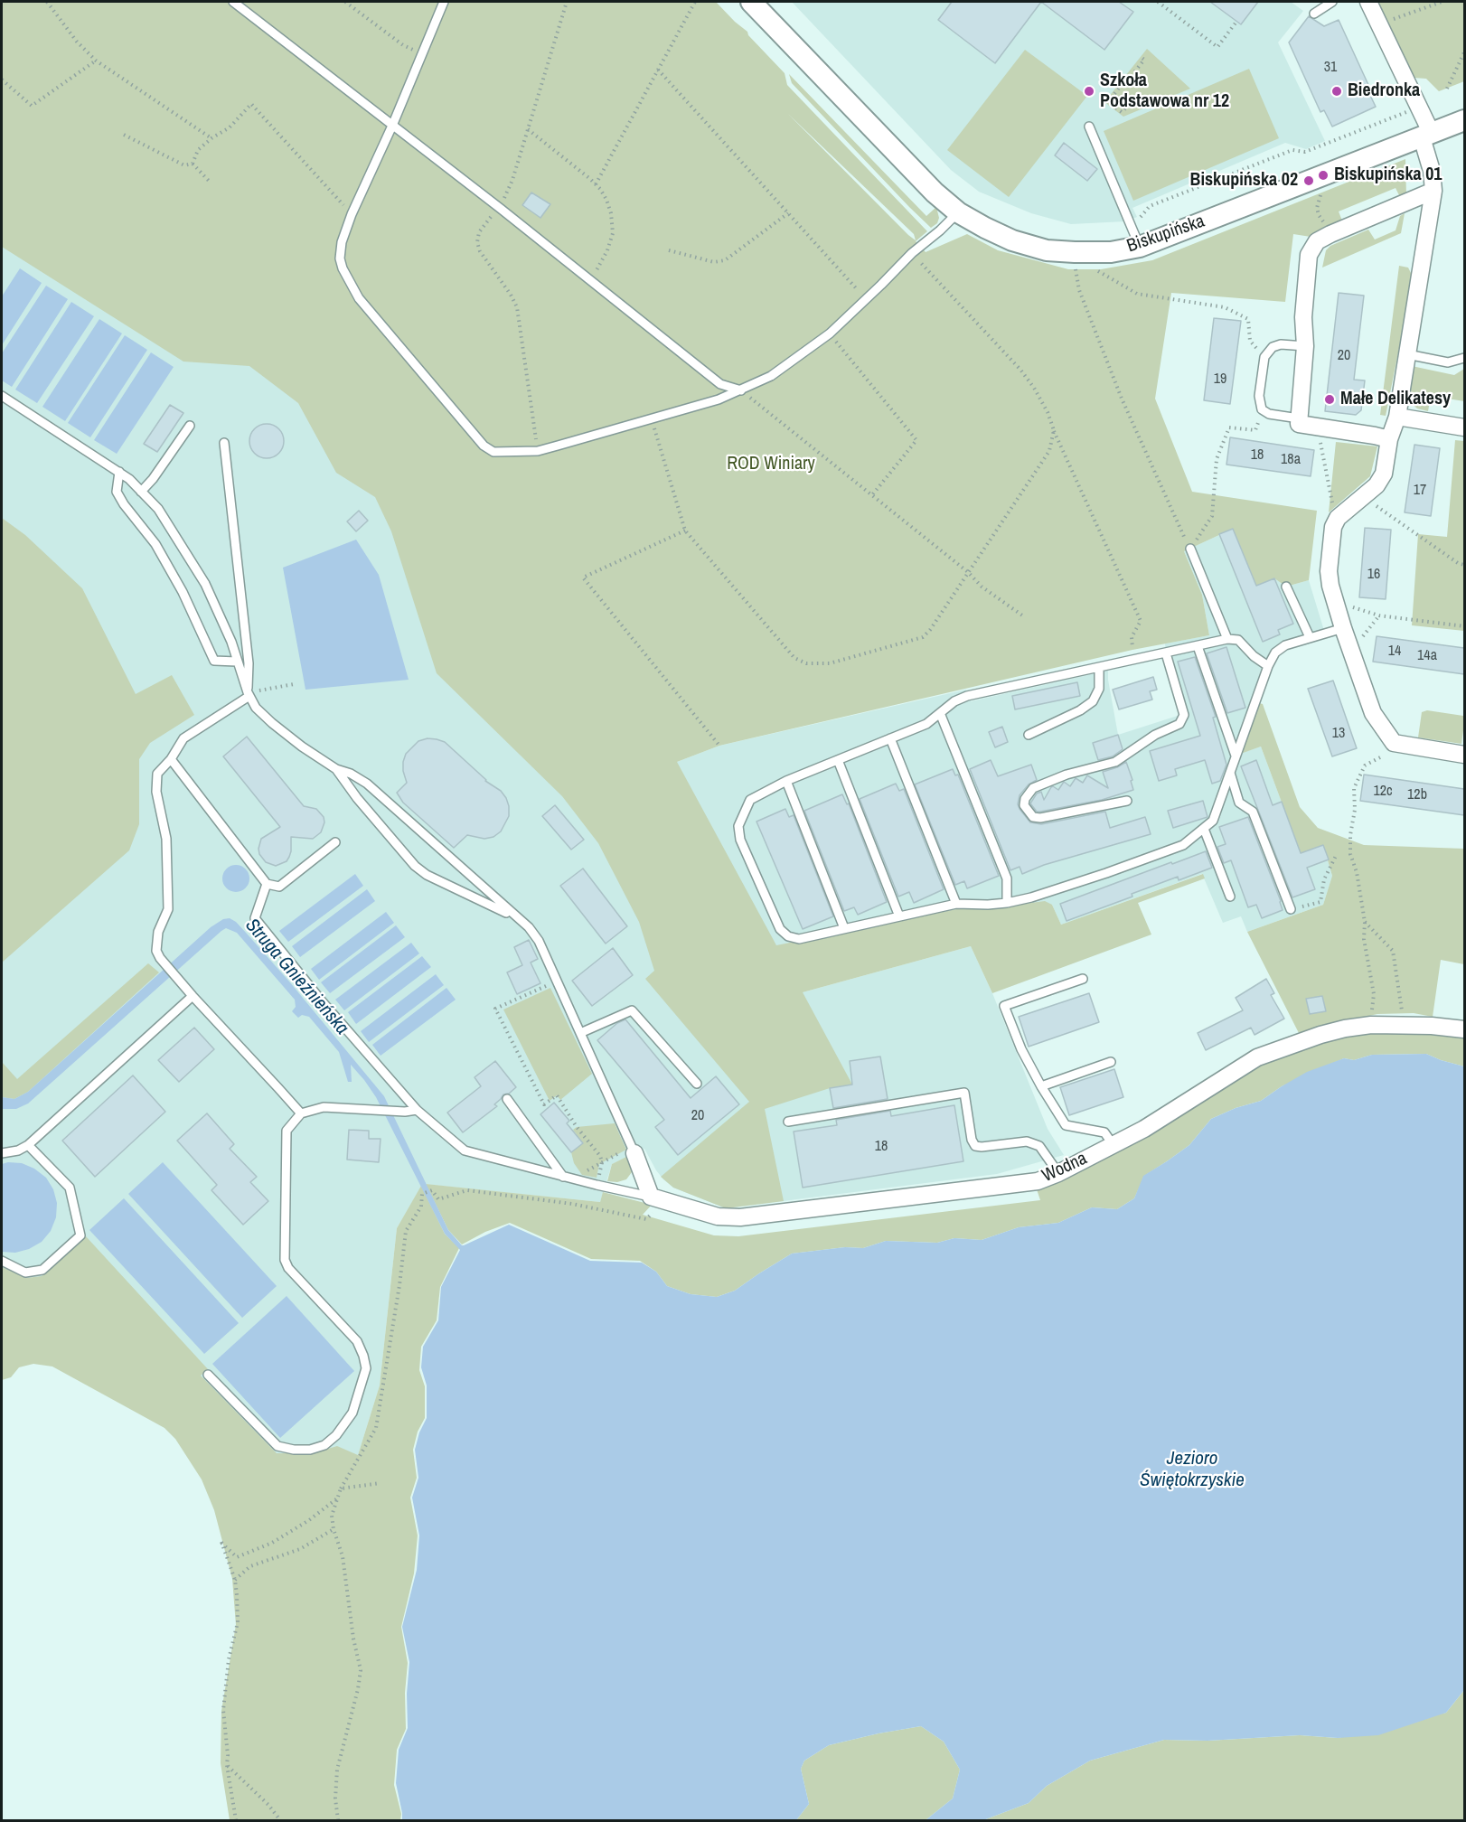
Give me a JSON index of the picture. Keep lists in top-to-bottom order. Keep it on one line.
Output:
{"streets":{"street":["Biskupińska","Wodna"]},"water":["Struga Gnieźnieńska","Jezioro Świętokrzyskie"],"parks":["ROD Winiary"],"places":["Szkoła Podstawowa nr 12","Biedronka","Biskupińska 01","Biskupińska 02","Małe Delikatesy"],"house_numbers":["31","20","19","18","18a","17","16","14","14a","13","12c","12b","20","18"]}
